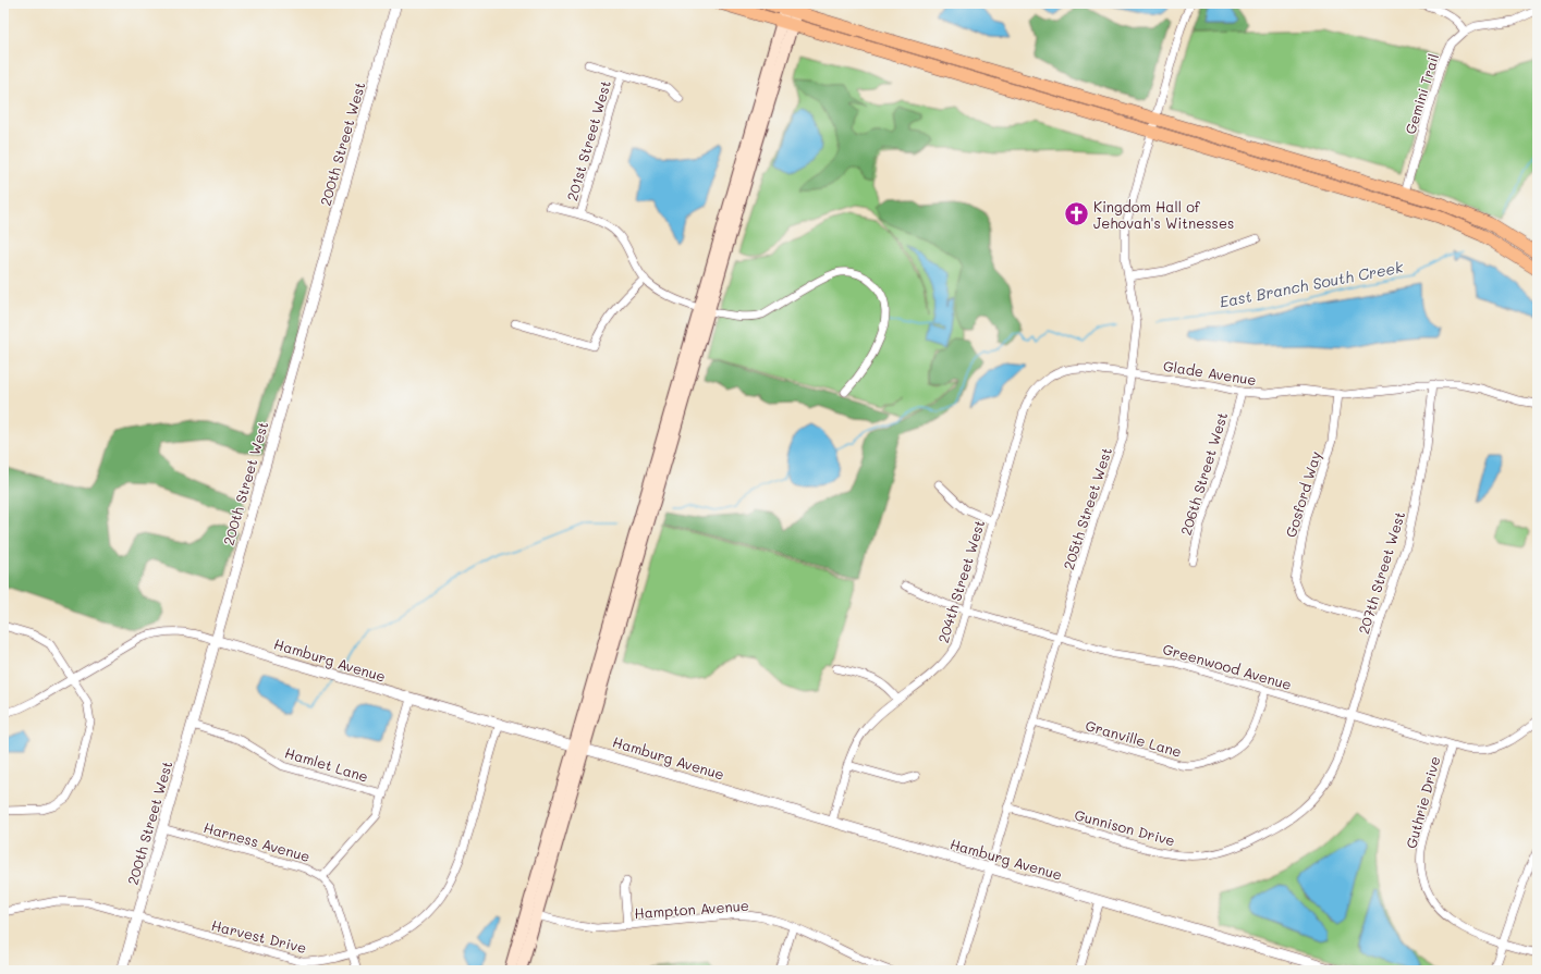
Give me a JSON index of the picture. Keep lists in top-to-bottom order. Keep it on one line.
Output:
{"streets":{"street":["Gemini Trail","201st Street West","200th Street West","Glade Avenue","206th Street West","Gosford Way","205th Street West","207th Street West","204th Street West","Hamburg Avenue","Greenwood Avenue","Granville Lane","Hamlet Lane","Guthrie Drive","Gunnison Drive","Harness Avenue","Hampton Avenue","Harvest Drive"]},"crossings":[["200th Street West","Hamburg Avenue"],["200th Street West","Hamlet Lane"],["200th Street West","Harness Avenue"],["200th Street West","Harvest Drive"],["Glade Avenue","206th Street West"],["Glade Avenue","Gosford Way"],["Glade Avenue","205th Street West"],["Glade Avenue","207th Street West"],["Glade Avenue","204th Street West"],["Gosford Way","207th Street West"],["205th Street West","Hamburg Avenue"],["205th Street West","Greenwood Avenue"],["205th Street West","Granville Lane"],["205th Street West","Gunnison Drive"],["207th Street West","Greenwood Avenue"],["207th Street West","Gunnison Drive"],["204th Street West","Hamburg Avenue"],["204th Street West","Greenwood Avenue"],["Hamburg Avenue","Harvest Drive"],["Greenwood Avenue","Granville Lane"],["Greenwood Avenue","Guthrie Drive"],["Greenwood Avenue","Gunnison Drive"],["Harness Avenue","Harvest Drive"]],"water":["East Branch South Creek"],"places":{"church":["Kingdom Hall of Jehovah's Witnesses"]}}
